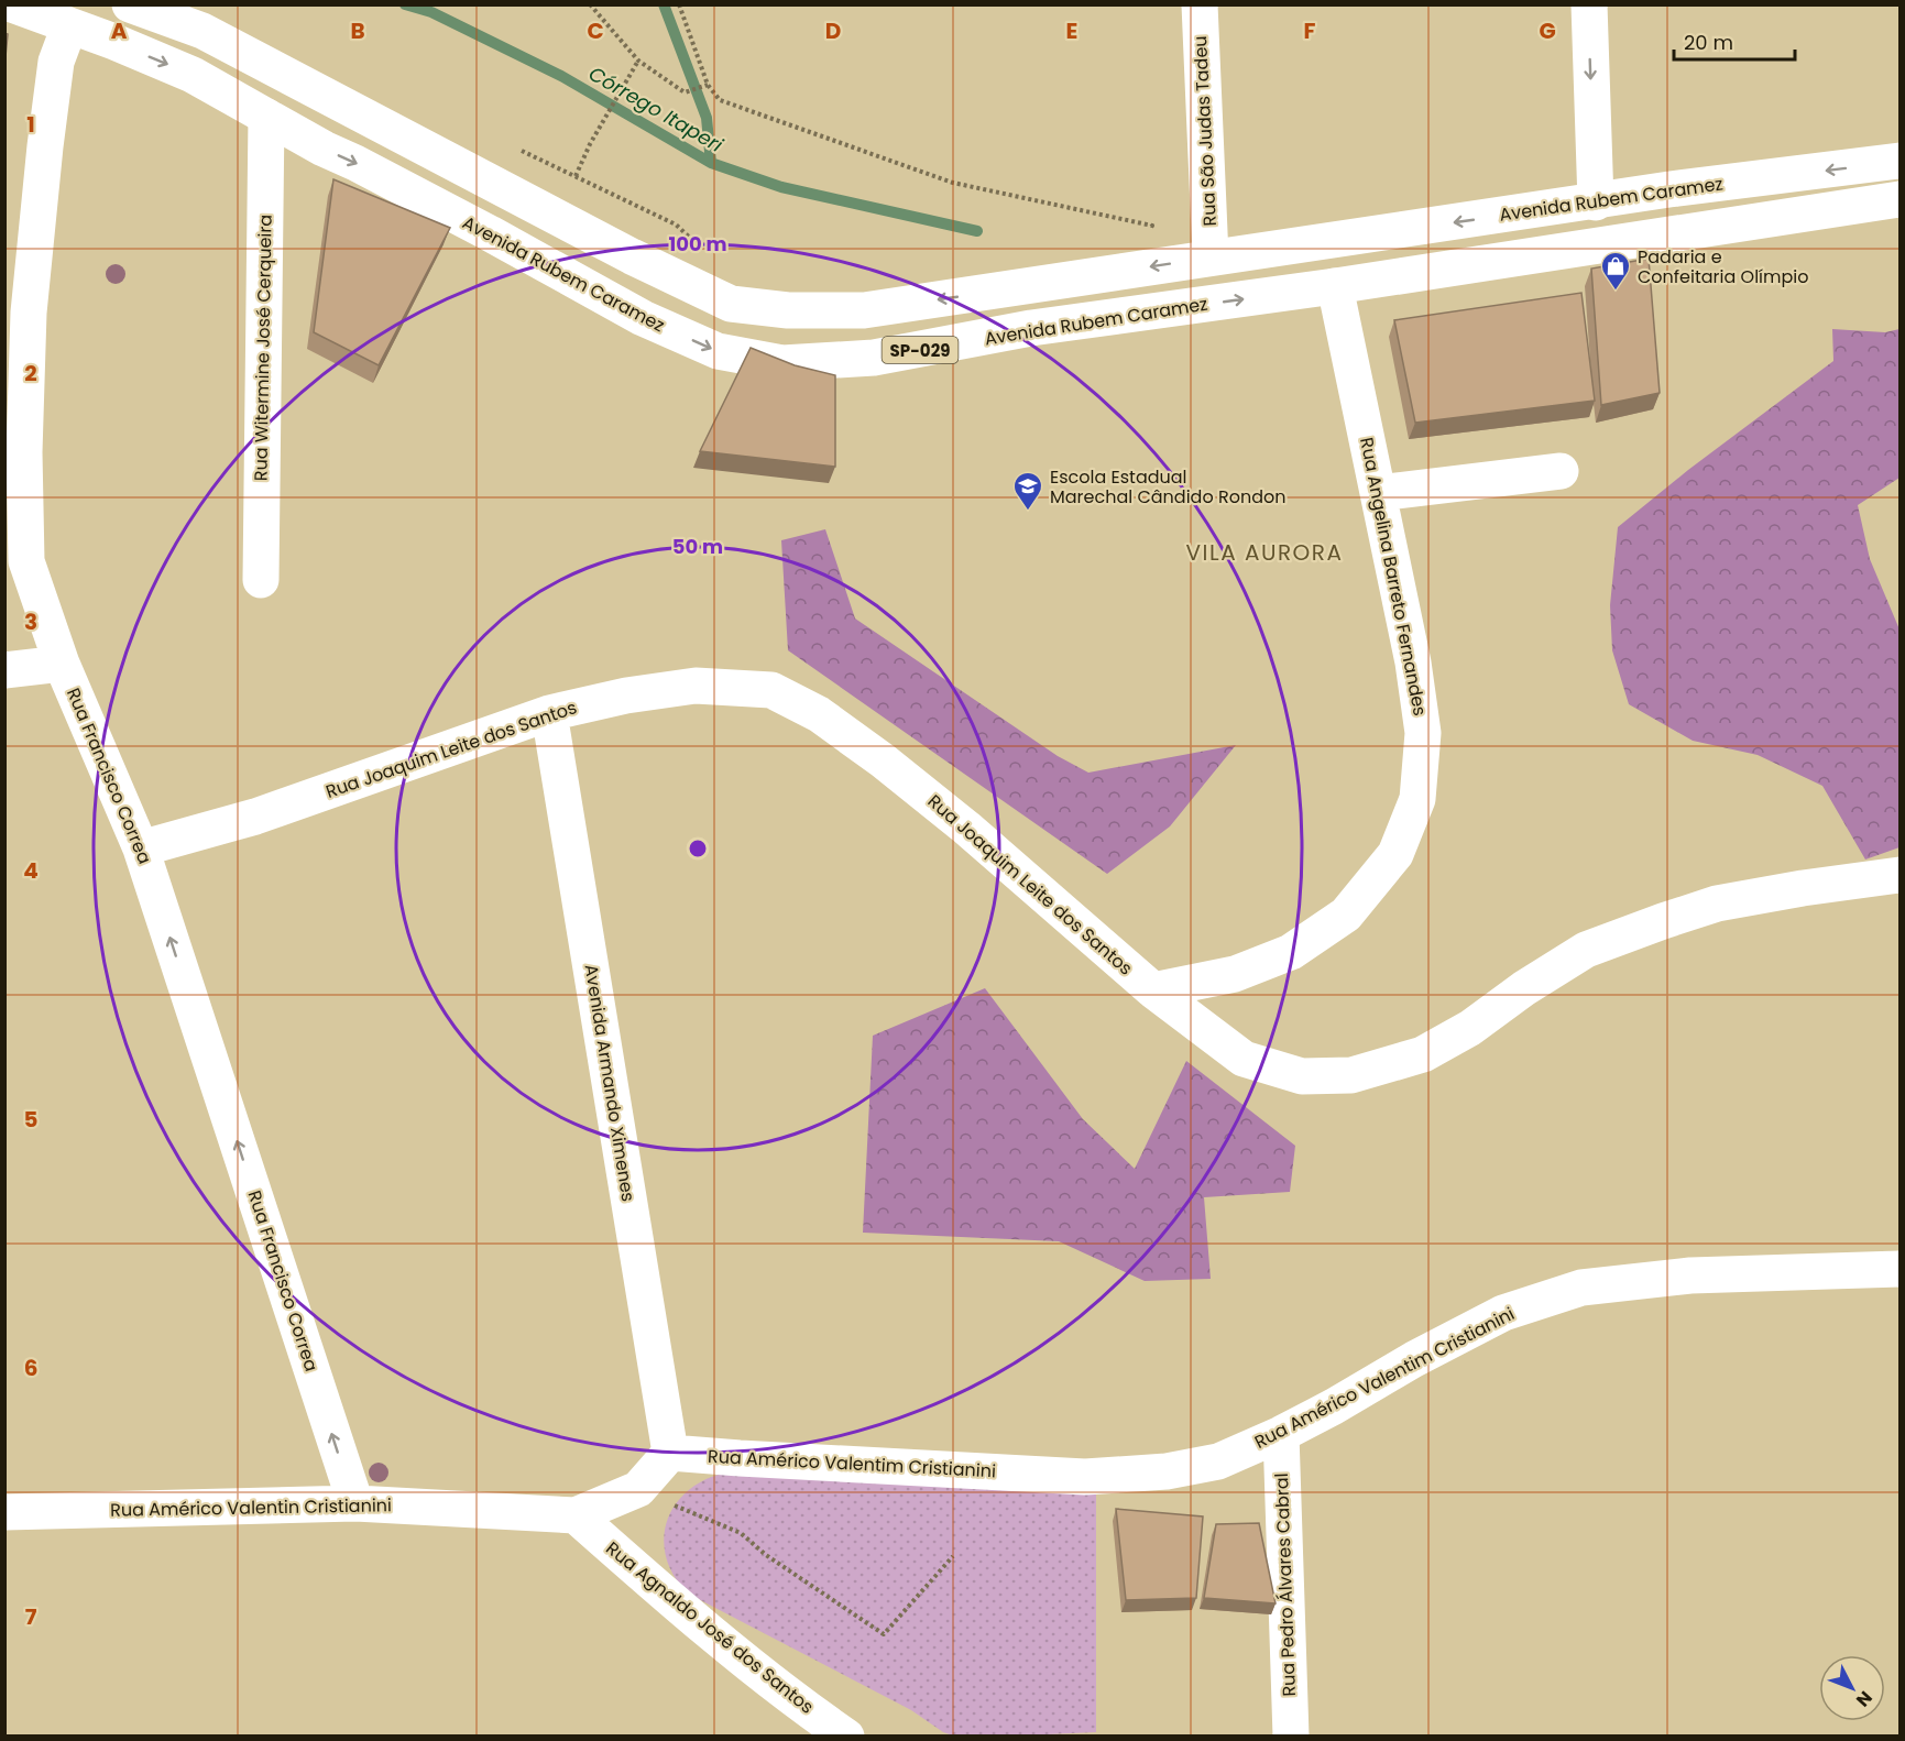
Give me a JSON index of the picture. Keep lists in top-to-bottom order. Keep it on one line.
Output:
{"streets":{"main road":["Rua São Judas Tadeu","Avenida Rubem Caramez","Rua Witermine José Cerqueira","SP-029","Rua Angelina Barreto Fernandes","Rua Joaquim Leite dos Santos","Rua Francisco Correa","Avenida Armando Ximenes","Rua Américo Valentim Cristianini","Rua Américo Valentin Cristianini","Rua Pedro Álvares Cabral","Rua Agnaldo José dos Santos"]},"crossings":[["Rua São Judas Tadeu","Avenida Rubem Caramez"],["Avenida Rubem Caramez","Rua Witermine José Cerqueira"],["Avenida Rubem Caramez","Rua Angelina Barreto Fernandes"],["Avenida Rubem Caramez","Rua Francisco Correa"],["Rua Angelina Barreto Fernandes","Rua Joaquim Leite dos Santos"],["Rua Joaquim Leite dos Santos","Rua Francisco Correa"],["Rua Joaquim Leite dos Santos","Avenida Armando Ximenes"],["Rua Francisco Correa","Rua Américo Valentin Cristianini"],["Avenida Armando Ximenes","Rua Américo Valentim Cristianini"],["Rua Américo Valentim Cristianini","Rua Pedro Álvares Cabral"],["Rua Américo Valentin Cristianini","Rua Agnaldo José dos Santos"]],"one_way":["Rua Francisco Correa"],"districts":["VILA AURORA"],"water":["Córrego Itaperi"],"places":{"shop":["Padaria e Confeitaria Olímpio"],"school or university":["Escola Estadual Marechal Cândido Rondon"]},"scale_bar":"20 m","north":"bottom right","grid":{"columns":["A","B","C","D","E","F","G"],"rows":["1","2","3","4","5","6","7"]},"rings":["100 m","50 m"]}
